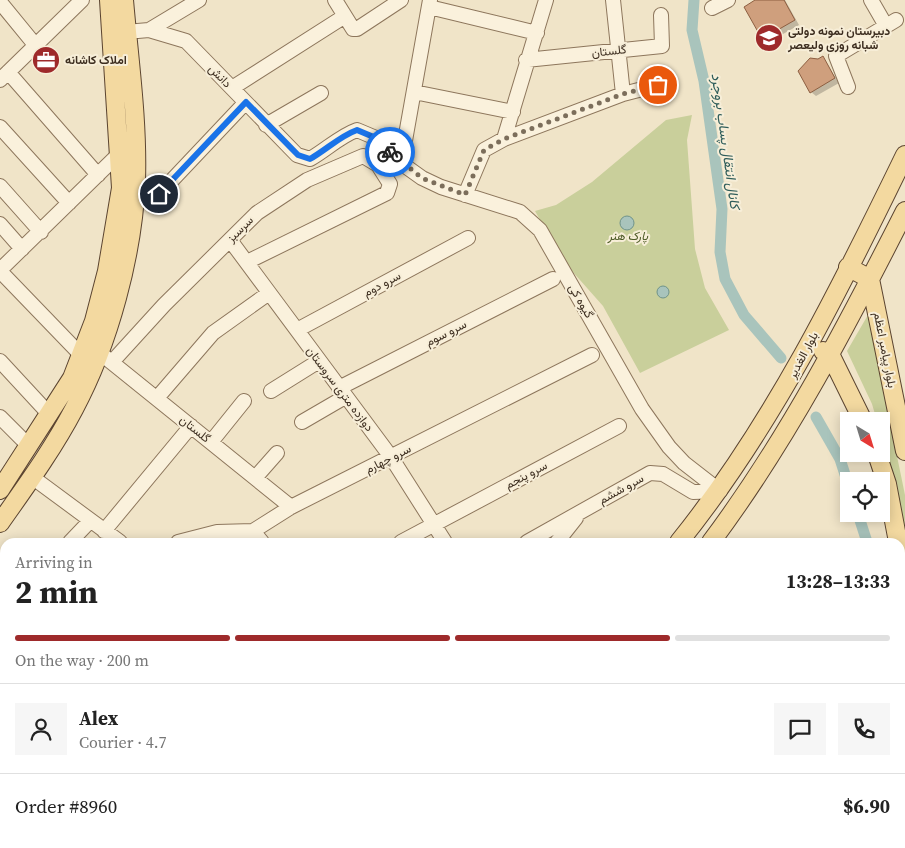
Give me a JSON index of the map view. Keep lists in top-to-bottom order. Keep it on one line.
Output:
{"streets":{"main road":["بلوار پیامبر اعظم","بلوار الغدیر"],"street":["گلستان","دانش","سرسبز","سرو دوم","گیوه کی","سرو سوم","دوازده متری سروستان","سرو چهارم","سرو پنجم","سرو ششم"]},"crossings":[["گلستان","سرسبز"],["گلستان","سرو چهارم"],["سرسبز","دوازده متری سروستان"],["سرو دوم","دوازده متری سروستان"],["گیوه کی","بلوار الغدیر"],["گیوه کی","سرو ششم"],["سرو سوم","دوازده متری سروستان"],["بلوار پیامبر اعظم","بلوار الغدیر"],["بلوار الغدیر","سرو ششم"],["دوازده متری سروستان","سرو چهارم"],["دوازده متری سروستان","سرو پنجم"]],"water":["کانال انتقال پساب بروجرد"],"parks":["پارک هنر"],"places":{"school or university":["دبیرستان نمونه دولتی شبانه روزی ولیعصر"],"office":["املاک کاشانه"]},"north":"bottom right","page":{"heading":["2 min","Arriving in","13:28–13:33"],"panel":["Alex","Courier · 4.7","Order #8960","$6.90"],"bar":"On the way · 200 m"}}
